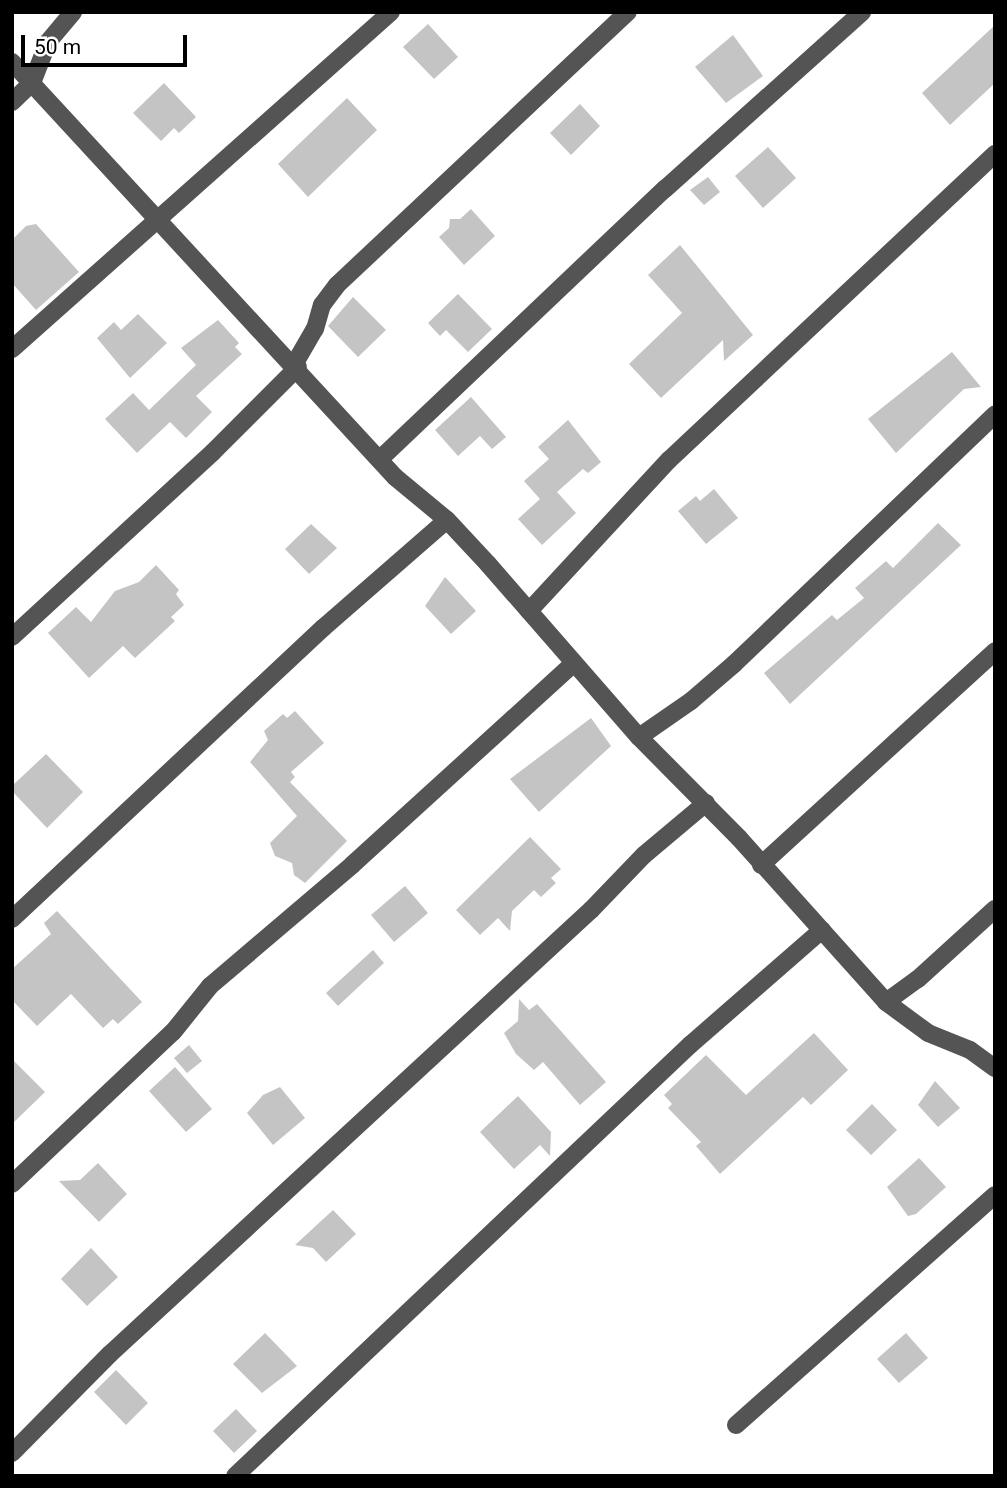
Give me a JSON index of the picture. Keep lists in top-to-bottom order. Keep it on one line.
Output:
{"scale_bar":"50 m"}
